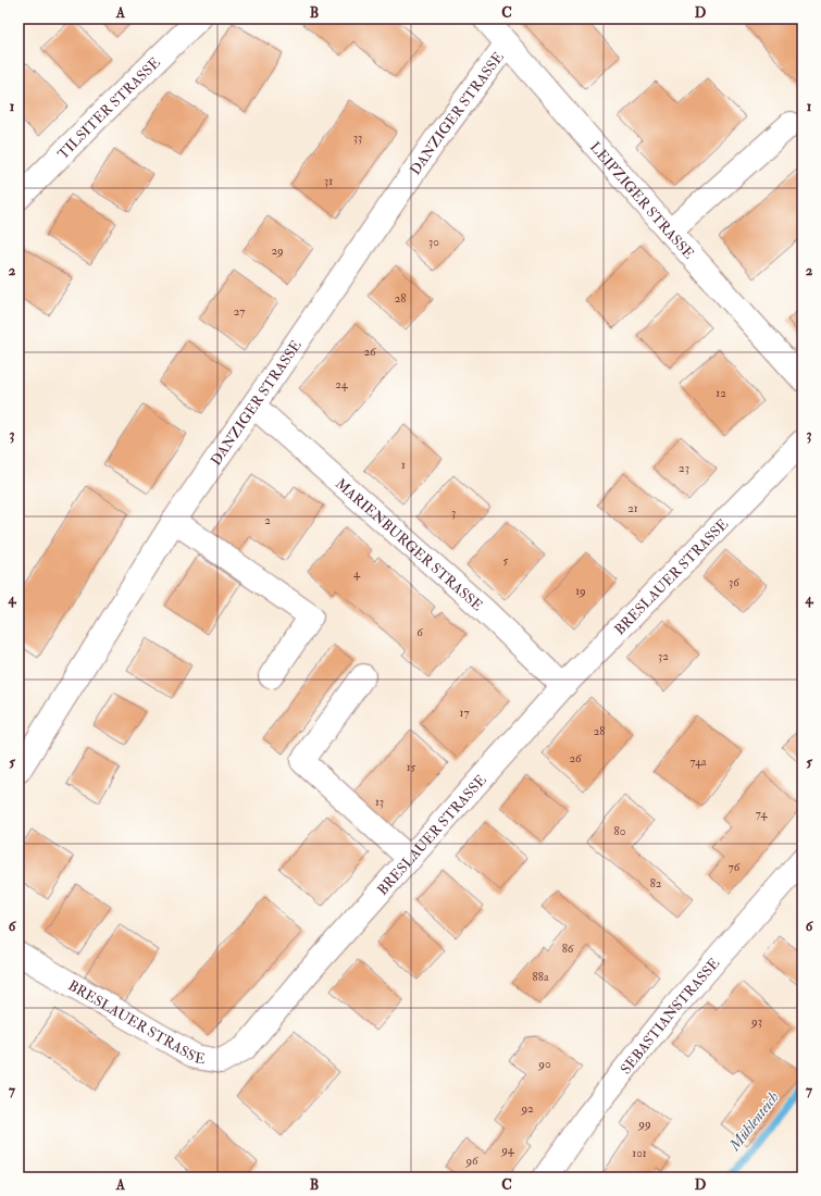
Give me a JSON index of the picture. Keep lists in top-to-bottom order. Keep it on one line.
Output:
{"streets":{"street":["TILSITER STRASSE","DANZIGER STRASSE","LEIPZIGER STRASSE","MARIENBURGER STRASSE","BRESLAUER STRASSE","SEBASTIANSTRASSE"]},"crossings":[["DANZIGER STRASSE","LEIPZIGER STRASSE"],["DANZIGER STRASSE","MARIENBURGER STRASSE"],["MARIENBURGER STRASSE","BRESLAUER STRASSE"]],"water":["Mühlenteich"],"house_numbers":["33","31","30","29","28","27","26","24","12","1","23","21","3","2","5","4","36","19","6","32","17","28","26","74a","15","13","74","80","76","82","86","88a","93","90","92","99","94","101","96"],"grid":{"columns":["A","B","C","D"],"rows":["1","2","3","4","5","6","7"]}}
